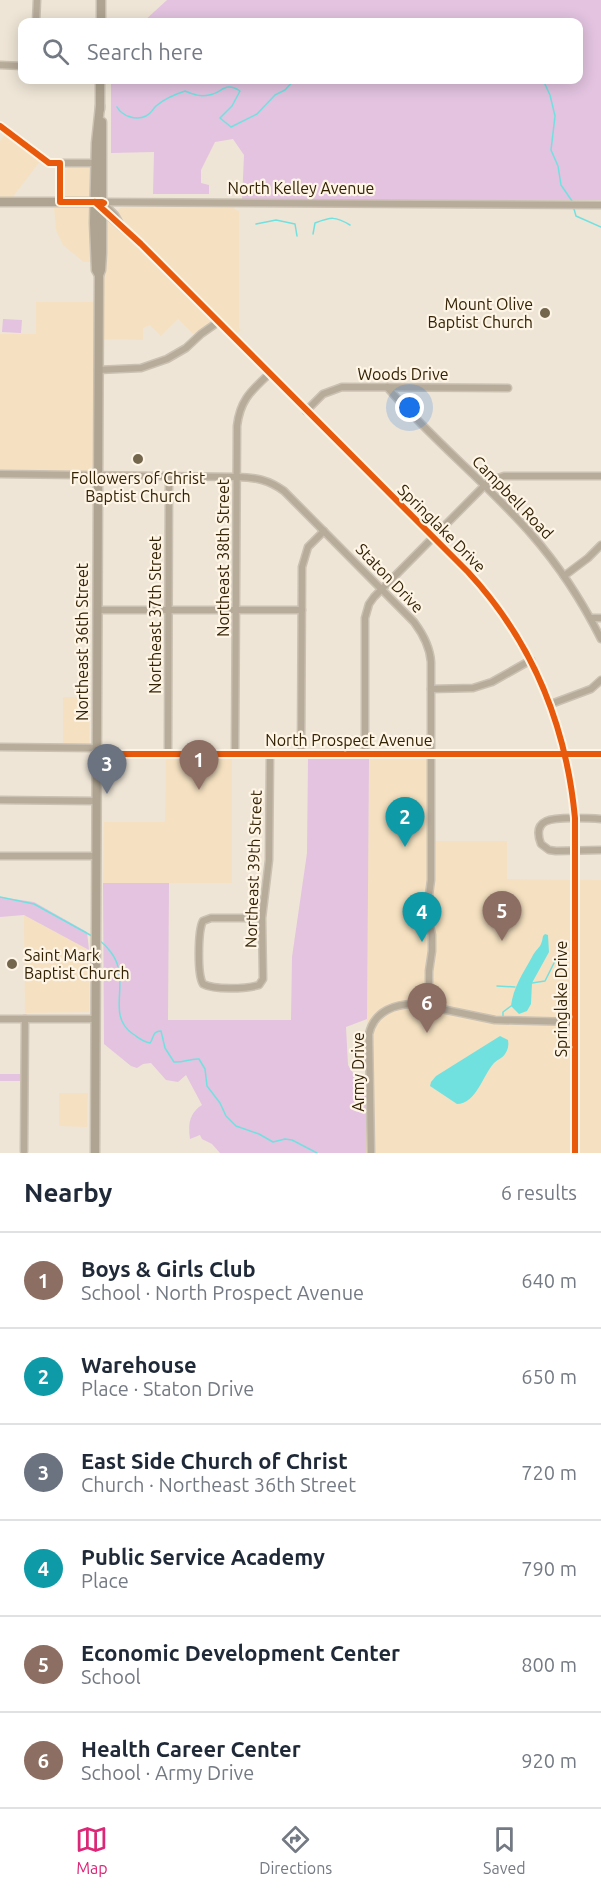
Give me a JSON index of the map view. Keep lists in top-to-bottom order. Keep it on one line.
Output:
{"streets":{"main road":["North Kelley Avenue","Northeast 36th Street"],"street":["Woods Drive","Campbell Road","Springlake Drive","Northeast 38th Street","Staton Drive","Northeast 37th Street","North Prospect Avenue","Northeast 39th Street","Army Drive"]},"crossings":[["North Kelley Avenue","Springlake Drive"],["North Kelley Avenue","Northeast 36th Street"],["Woods Drive","Campbell Road"],["Woods Drive","Springlake Drive"],["Springlake Drive","Northeast 38th Street"],["Springlake Drive","Northeast 36th Street"],["Springlake Drive","North Prospect Avenue"],["Springlake Drive","Army Drive"],["Northeast 38th Street","Staton Drive"],["Northeast 38th Street","North Prospect Avenue"],["Staton Drive","Northeast 37th Street"],["Staton Drive","Northeast 36th Street"],["Staton Drive","North Prospect Avenue"],["Staton Drive","Army Drive"],["Northeast 37th Street","North Prospect Avenue"],["Northeast 36th Street","North Prospect Avenue"],["North Prospect Avenue","Northeast 39th Street"]],"places":["Mount Olive Baptist Church","Followers of Christ Baptist Church","Saint Mark Baptist Church"],"page":{"search":"Search here","pins":["1","3","2","5","4","6"],"heading":["Nearby","6 results"],"list":[{"mark":"1","name":"Boys & Girls Club","note":"School · North Prospect Avenue","value":"640 m"},{"mark":"2","name":"Warehouse","note":"Place · Staton Drive","value":"650 m"},{"mark":"3","name":"East Side Church of Christ","note":"Church · Northeast 36th Street","value":"720 m"},{"mark":"4","name":"Public Service Academy","note":"Place","value":"790 m"},{"mark":"5","name":"Economic Development Center","note":"School","value":"800 m"},{"mark":"6","name":"Health Career Center","note":"School · Army Drive","value":"920 m"}],"nav":["Map","Directions","Saved"]}}
